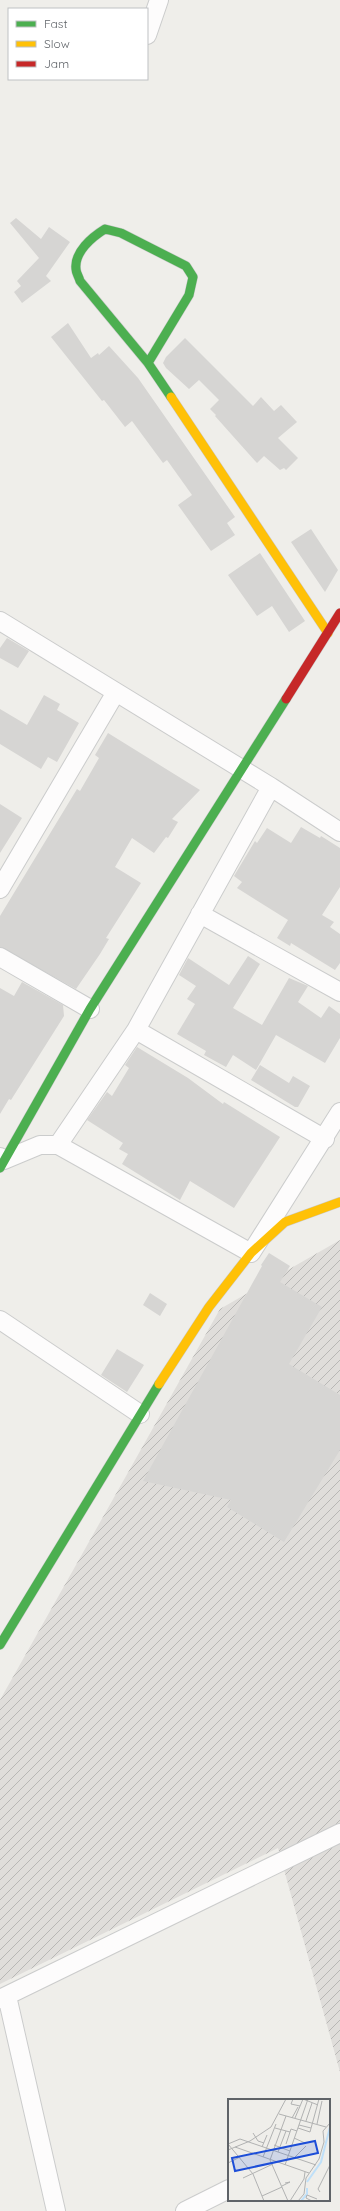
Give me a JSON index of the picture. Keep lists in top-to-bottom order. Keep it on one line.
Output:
{"legend":["Fast","Slow","Jam"]}
